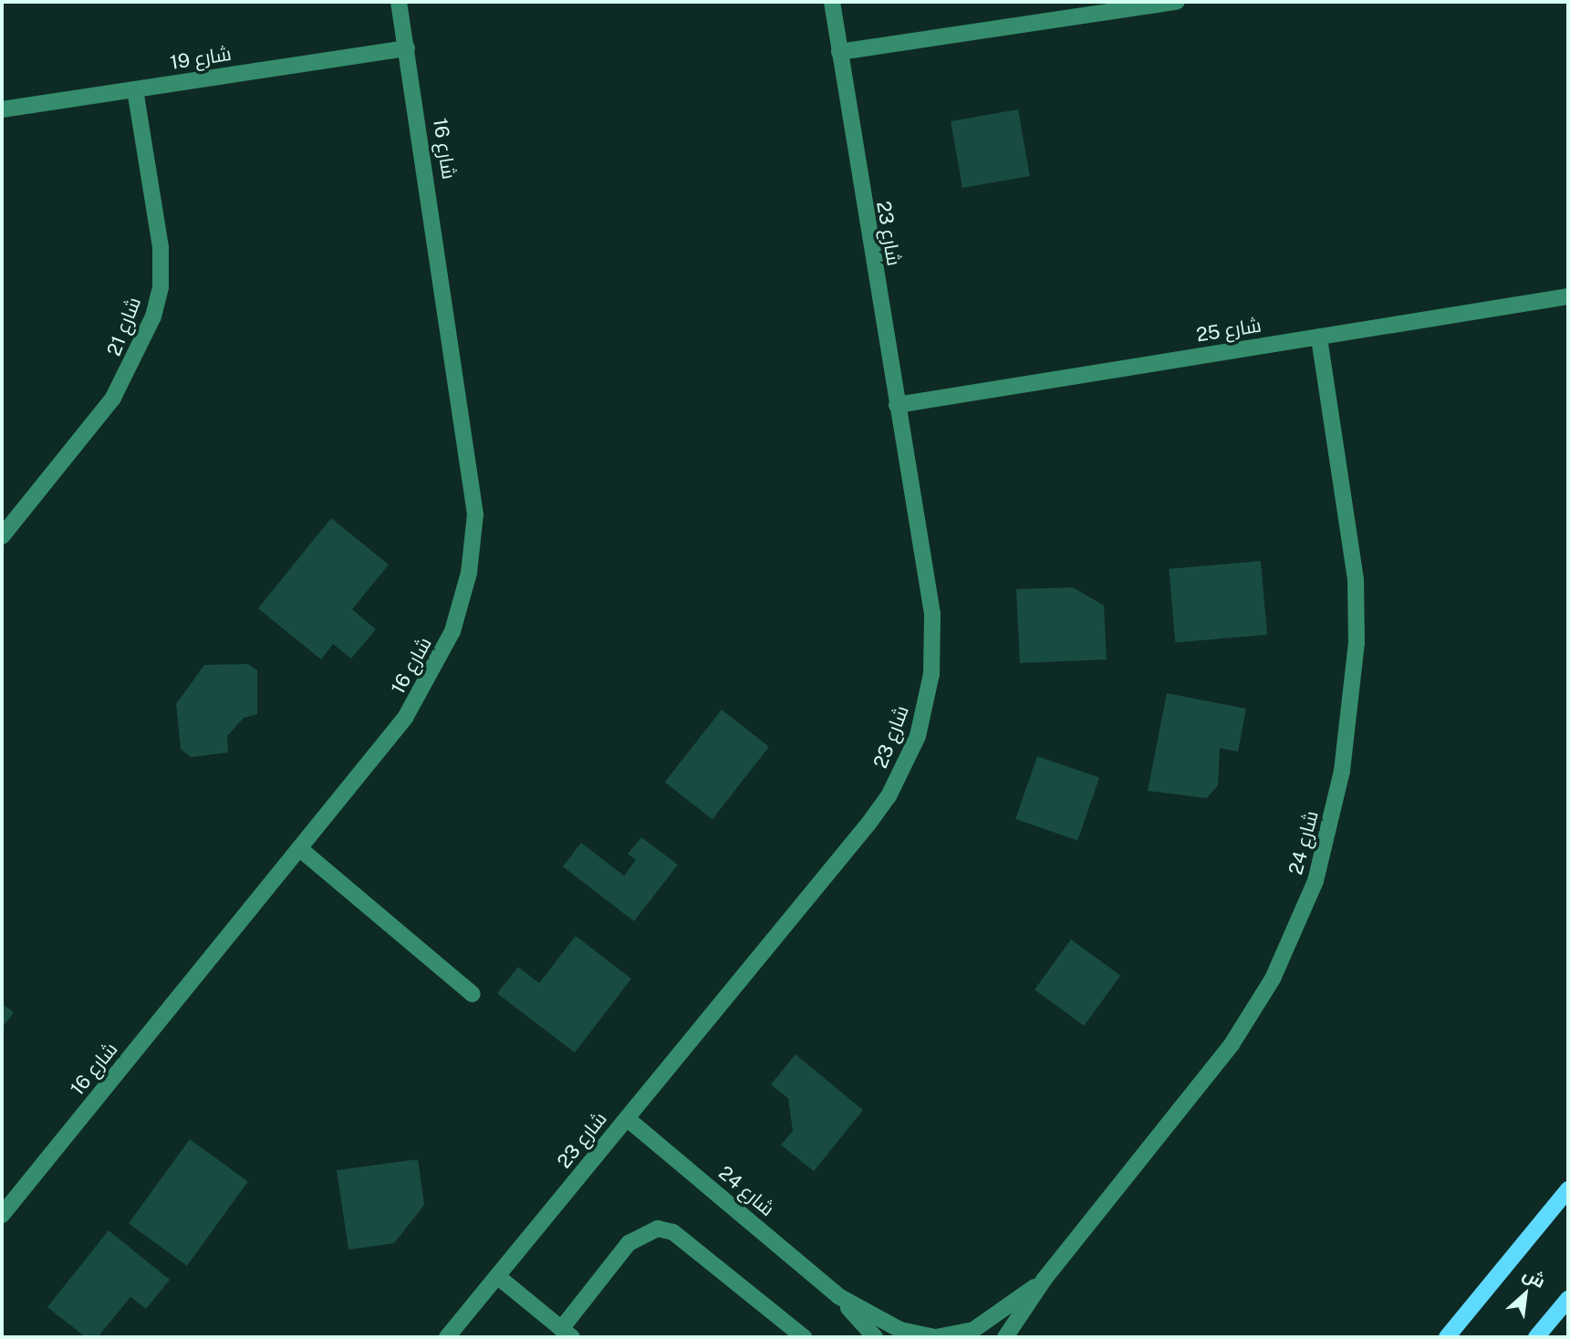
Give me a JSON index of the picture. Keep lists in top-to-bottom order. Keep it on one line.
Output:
{"streets":{"street":["شارع 19","شارع 16","شارع 23","شارع 21","شارع 25","شارع 24"]},"crossings":[["شارع 19","شارع 16"],["شارع 19","شارع 21"],["شارع 23","شارع 25"],["شارع 23","شارع 24"],["شارع 25","شارع 24"]],"north":"top right"}
